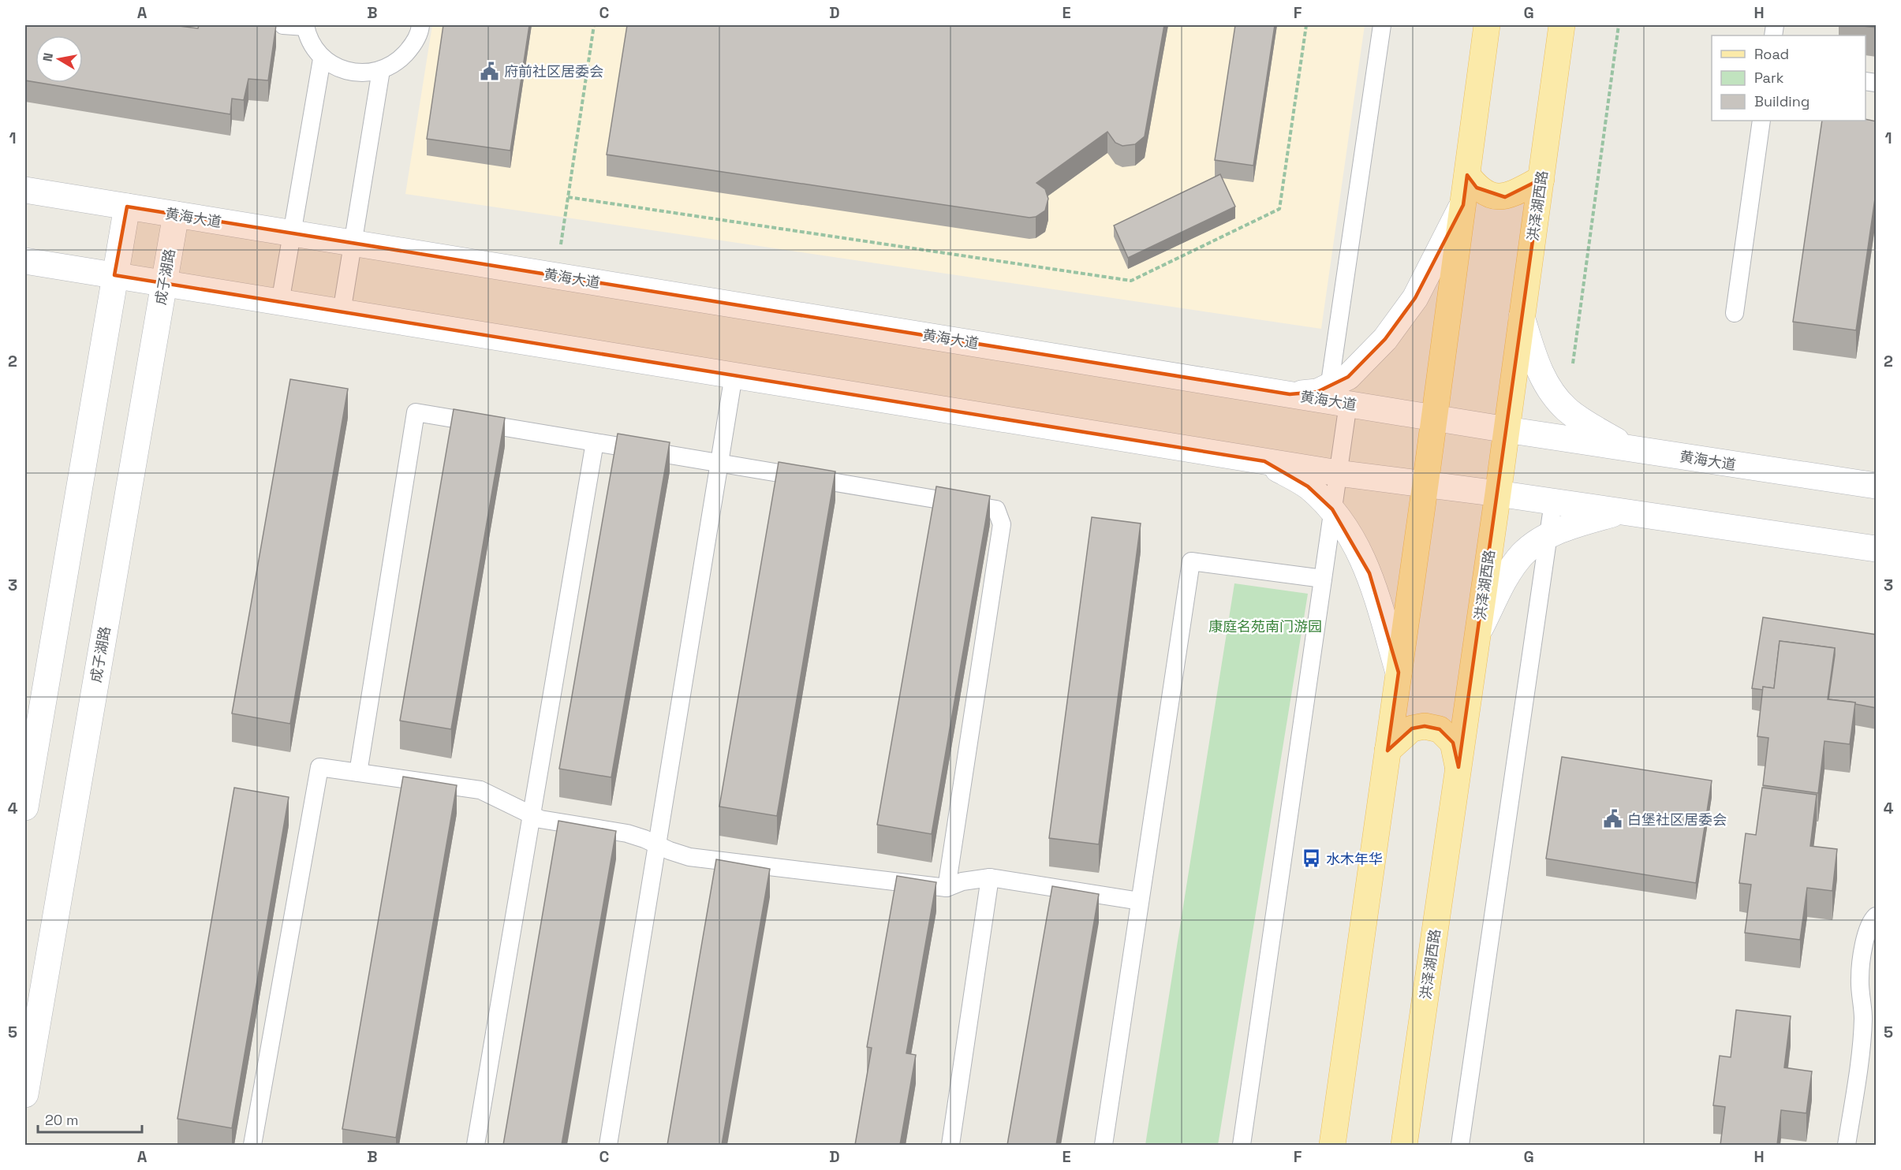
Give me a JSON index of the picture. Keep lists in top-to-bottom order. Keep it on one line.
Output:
{"streets":{"main road":["洪泽湖西路"],"street":["黄海大道","成子湖路"]},"crossings":[["洪泽湖西路","黄海大道"],["黄海大道","成子湖路"]],"parks":["康庭名苑南门游园"],"places":{"public building":["府前社区居委会","白堡社区居委会"],"bus stop":["水木年华"]},"legend":["Road","Park","Building"],"scale_bar":"20 m","north":"left","grid":{"columns":["A","B","C","D","E","F","G","H"],"rows":["1","2","3","4","5"]}}
